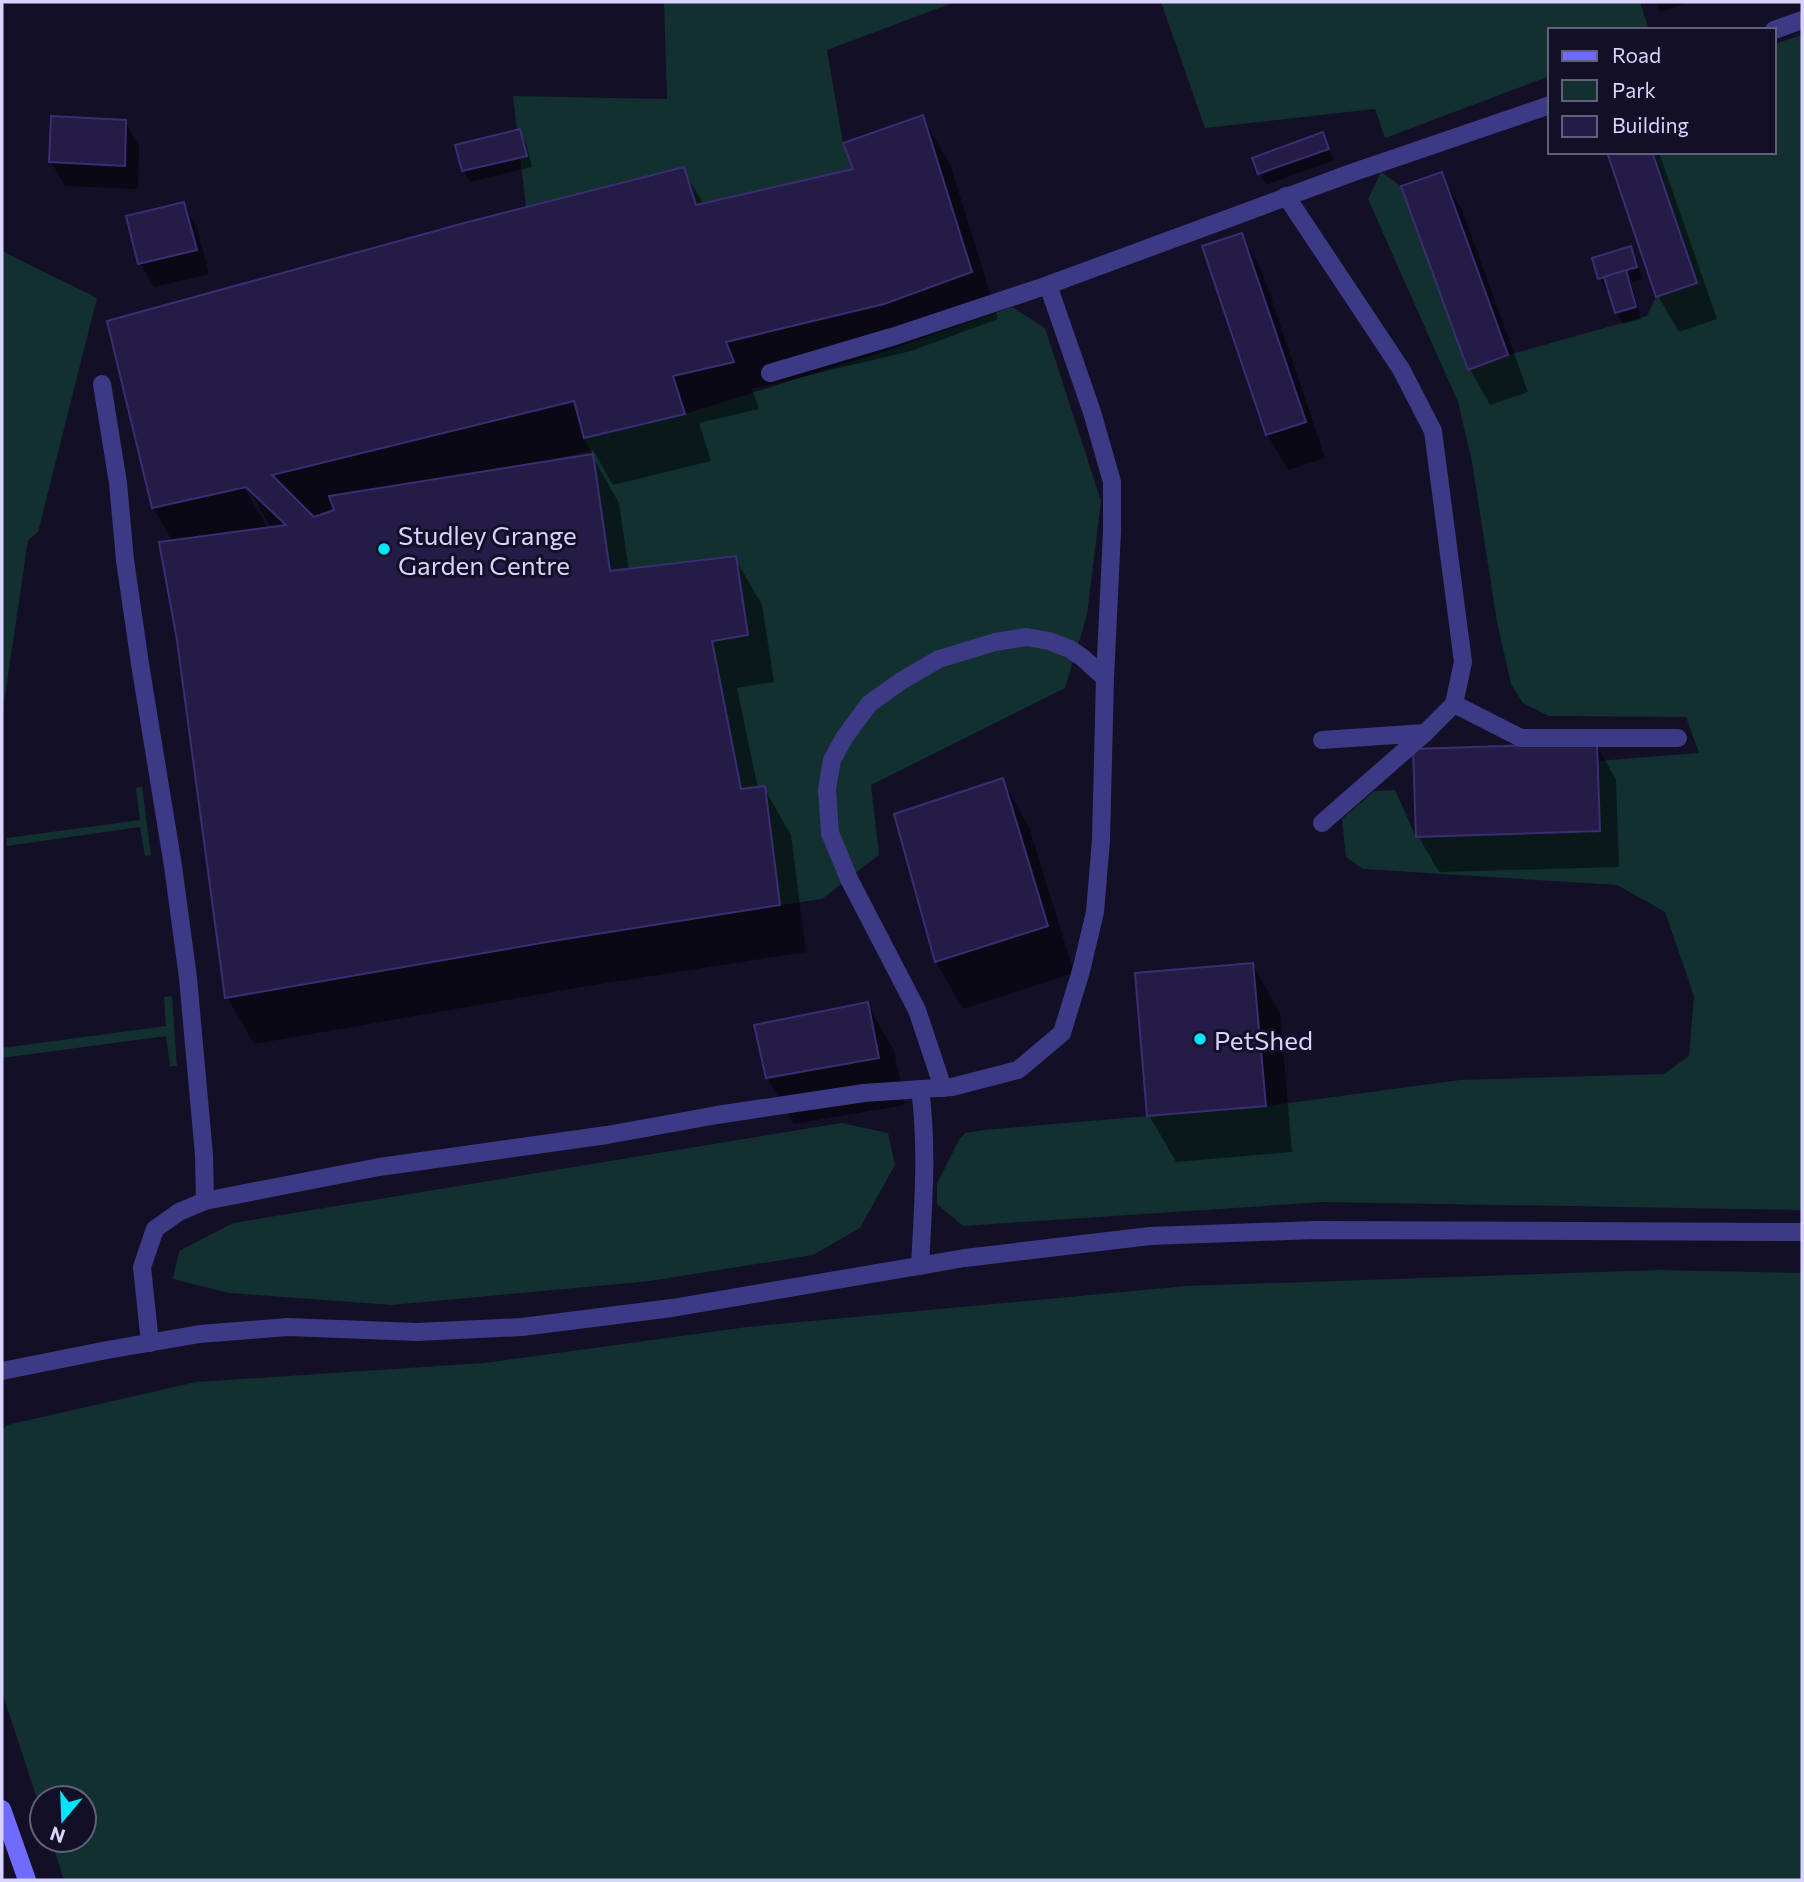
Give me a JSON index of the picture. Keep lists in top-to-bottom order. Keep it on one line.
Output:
{"places":["Studley Grange Garden Centre","PetShed"],"legend":["Road","Park","Building"],"north":"bottom"}
